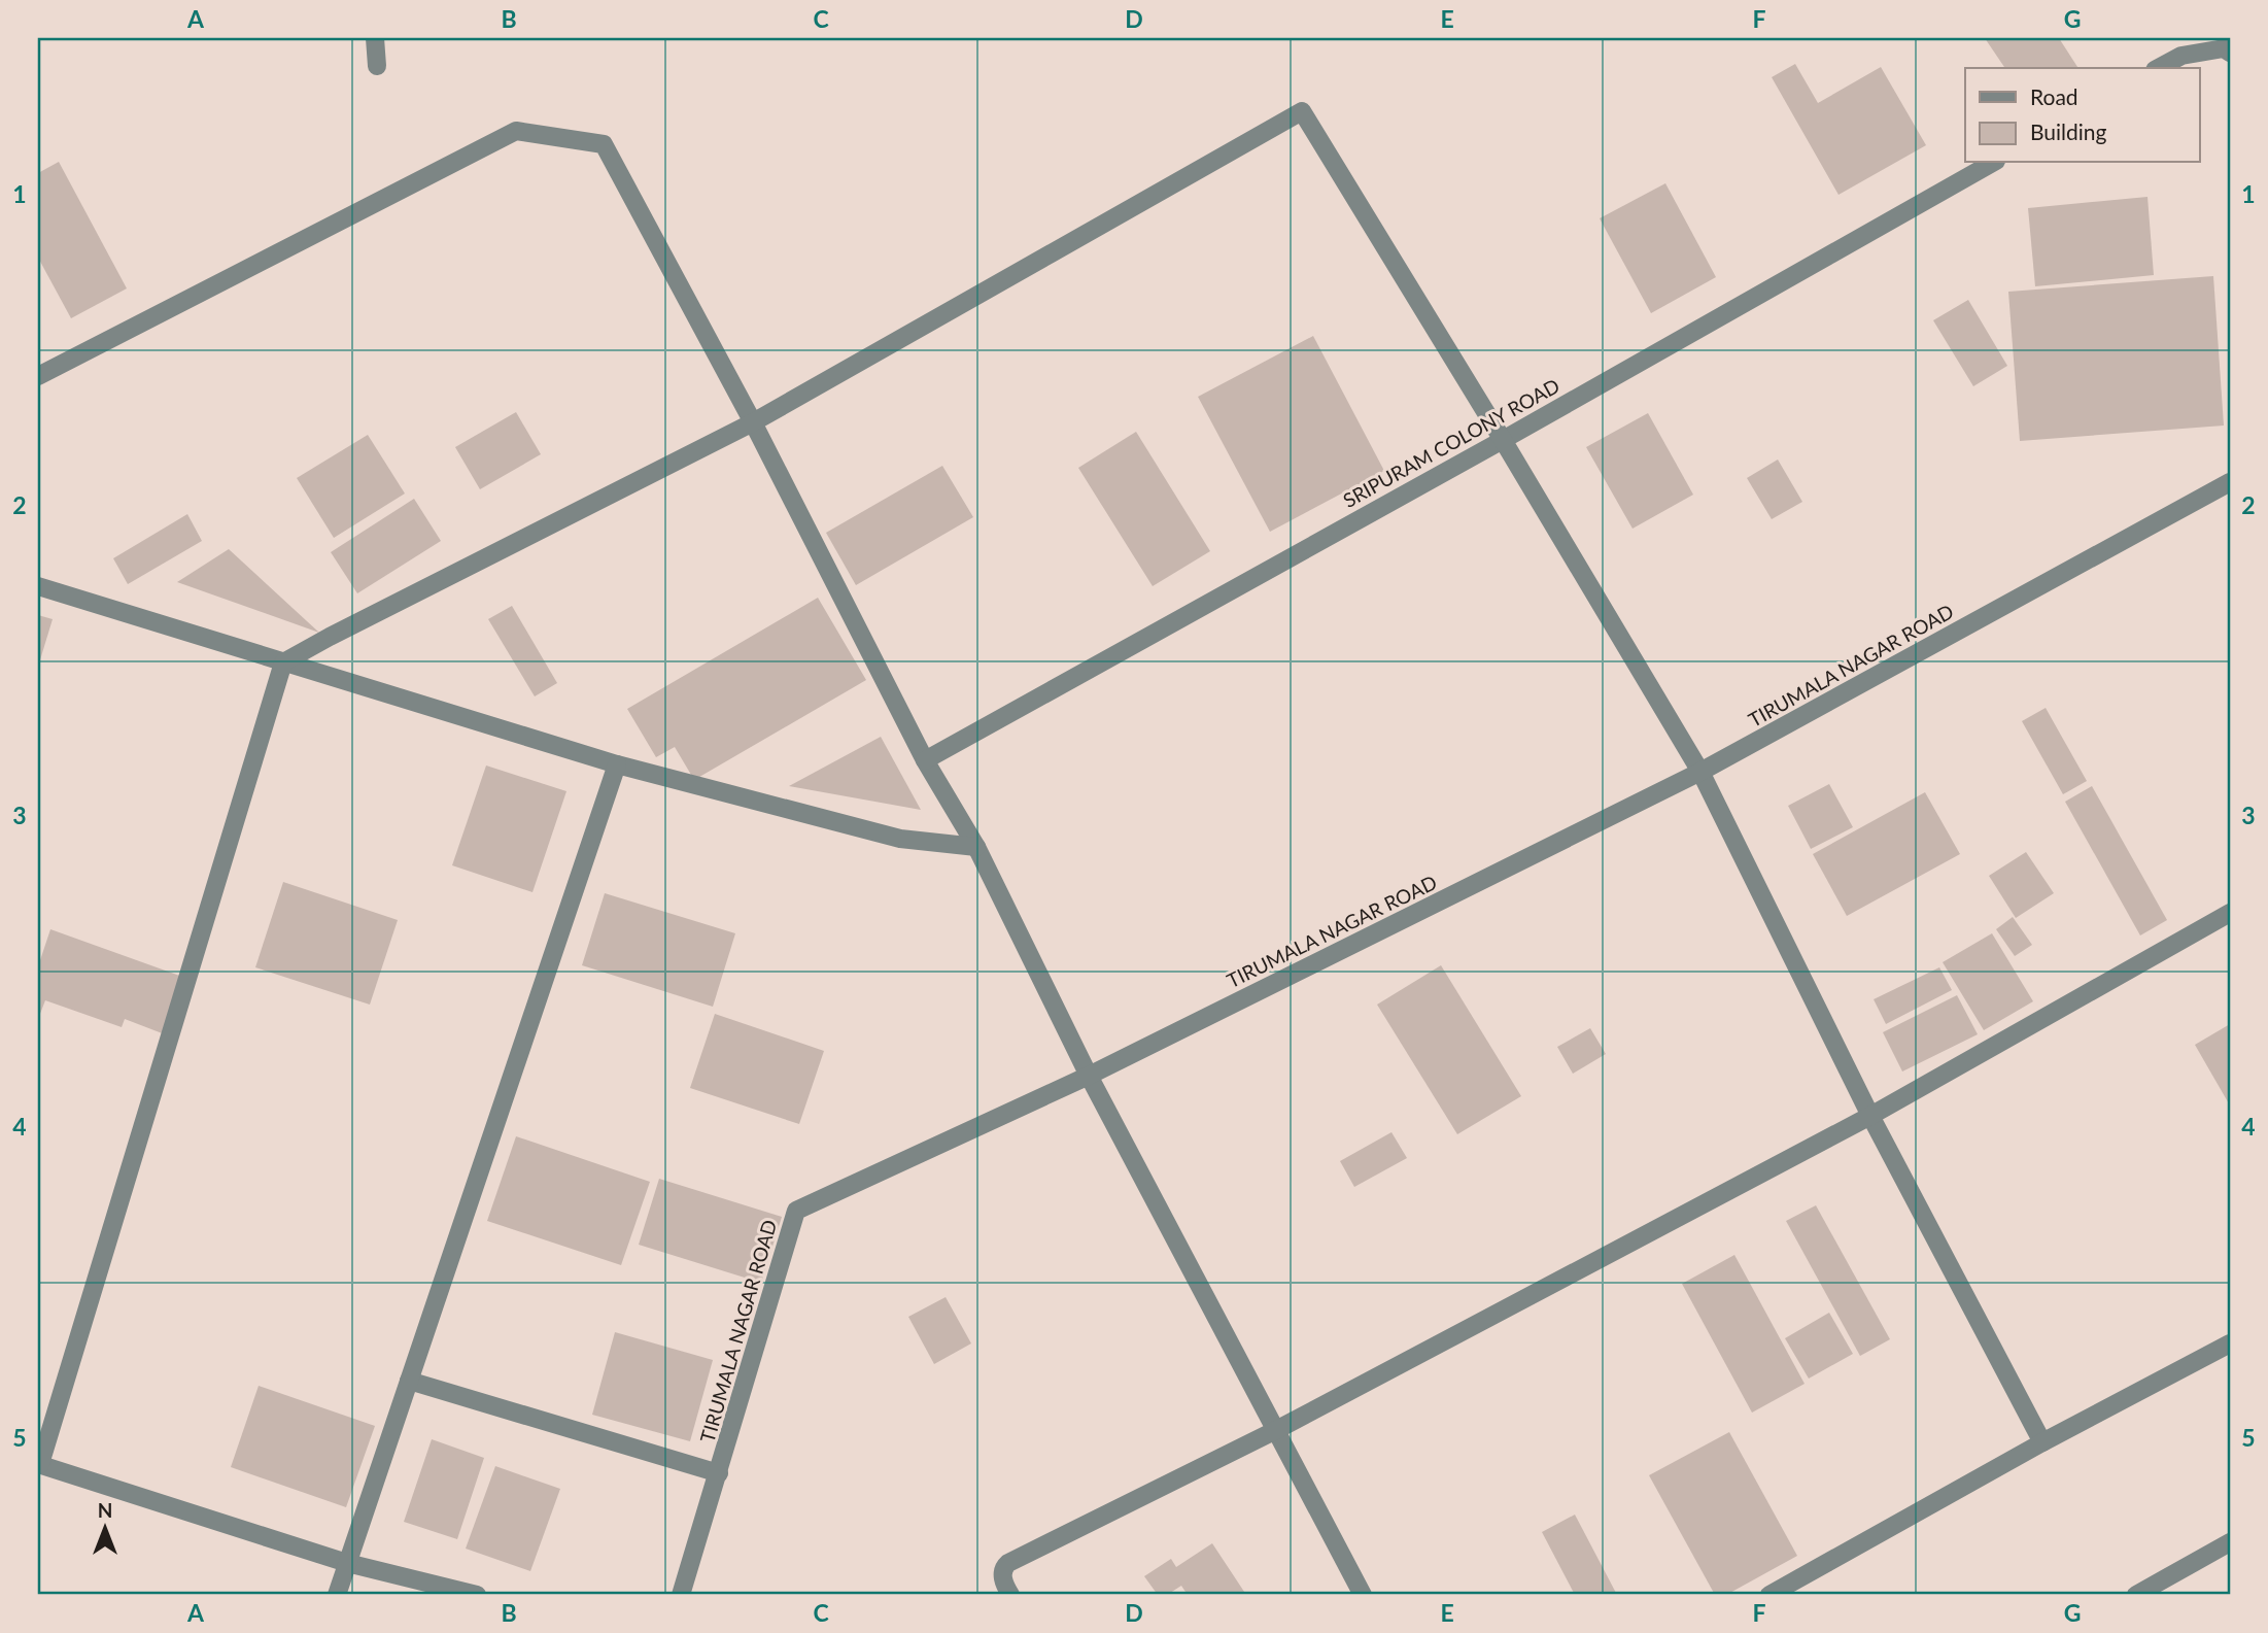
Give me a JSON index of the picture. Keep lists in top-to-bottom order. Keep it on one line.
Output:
{"streets":{"street":["SRIPURAM COLONY ROAD","TIRUMALA NAGAR ROAD"]},"legend":["Road","Building"],"north":"top","grid":{"columns":["A","B","C","D","E","F","G"],"rows":["1","2","3","4","5"]}}
